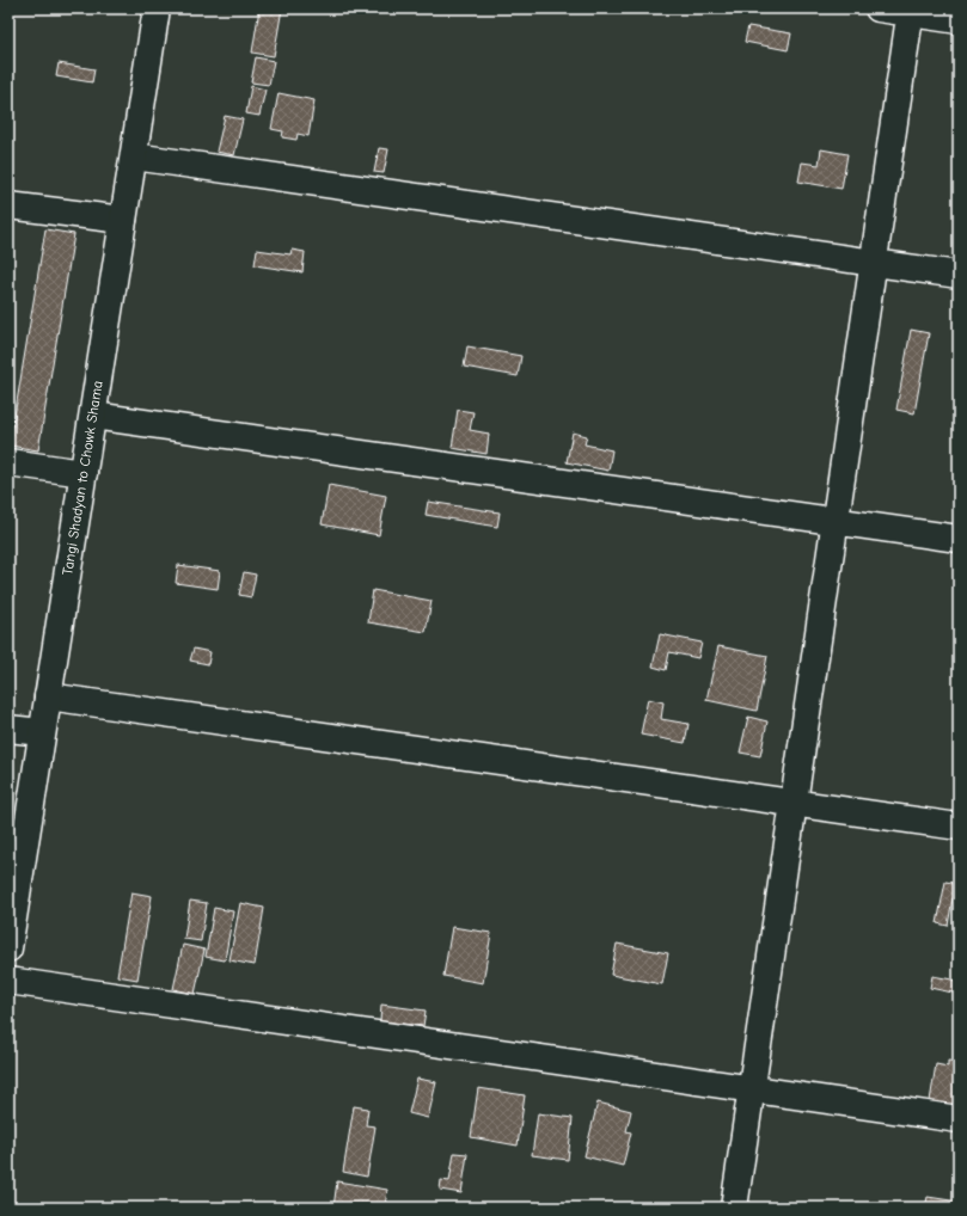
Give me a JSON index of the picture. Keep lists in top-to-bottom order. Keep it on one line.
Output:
{"streets":{"street":["Tangi Shadyan to Chowk Shama"]}}
